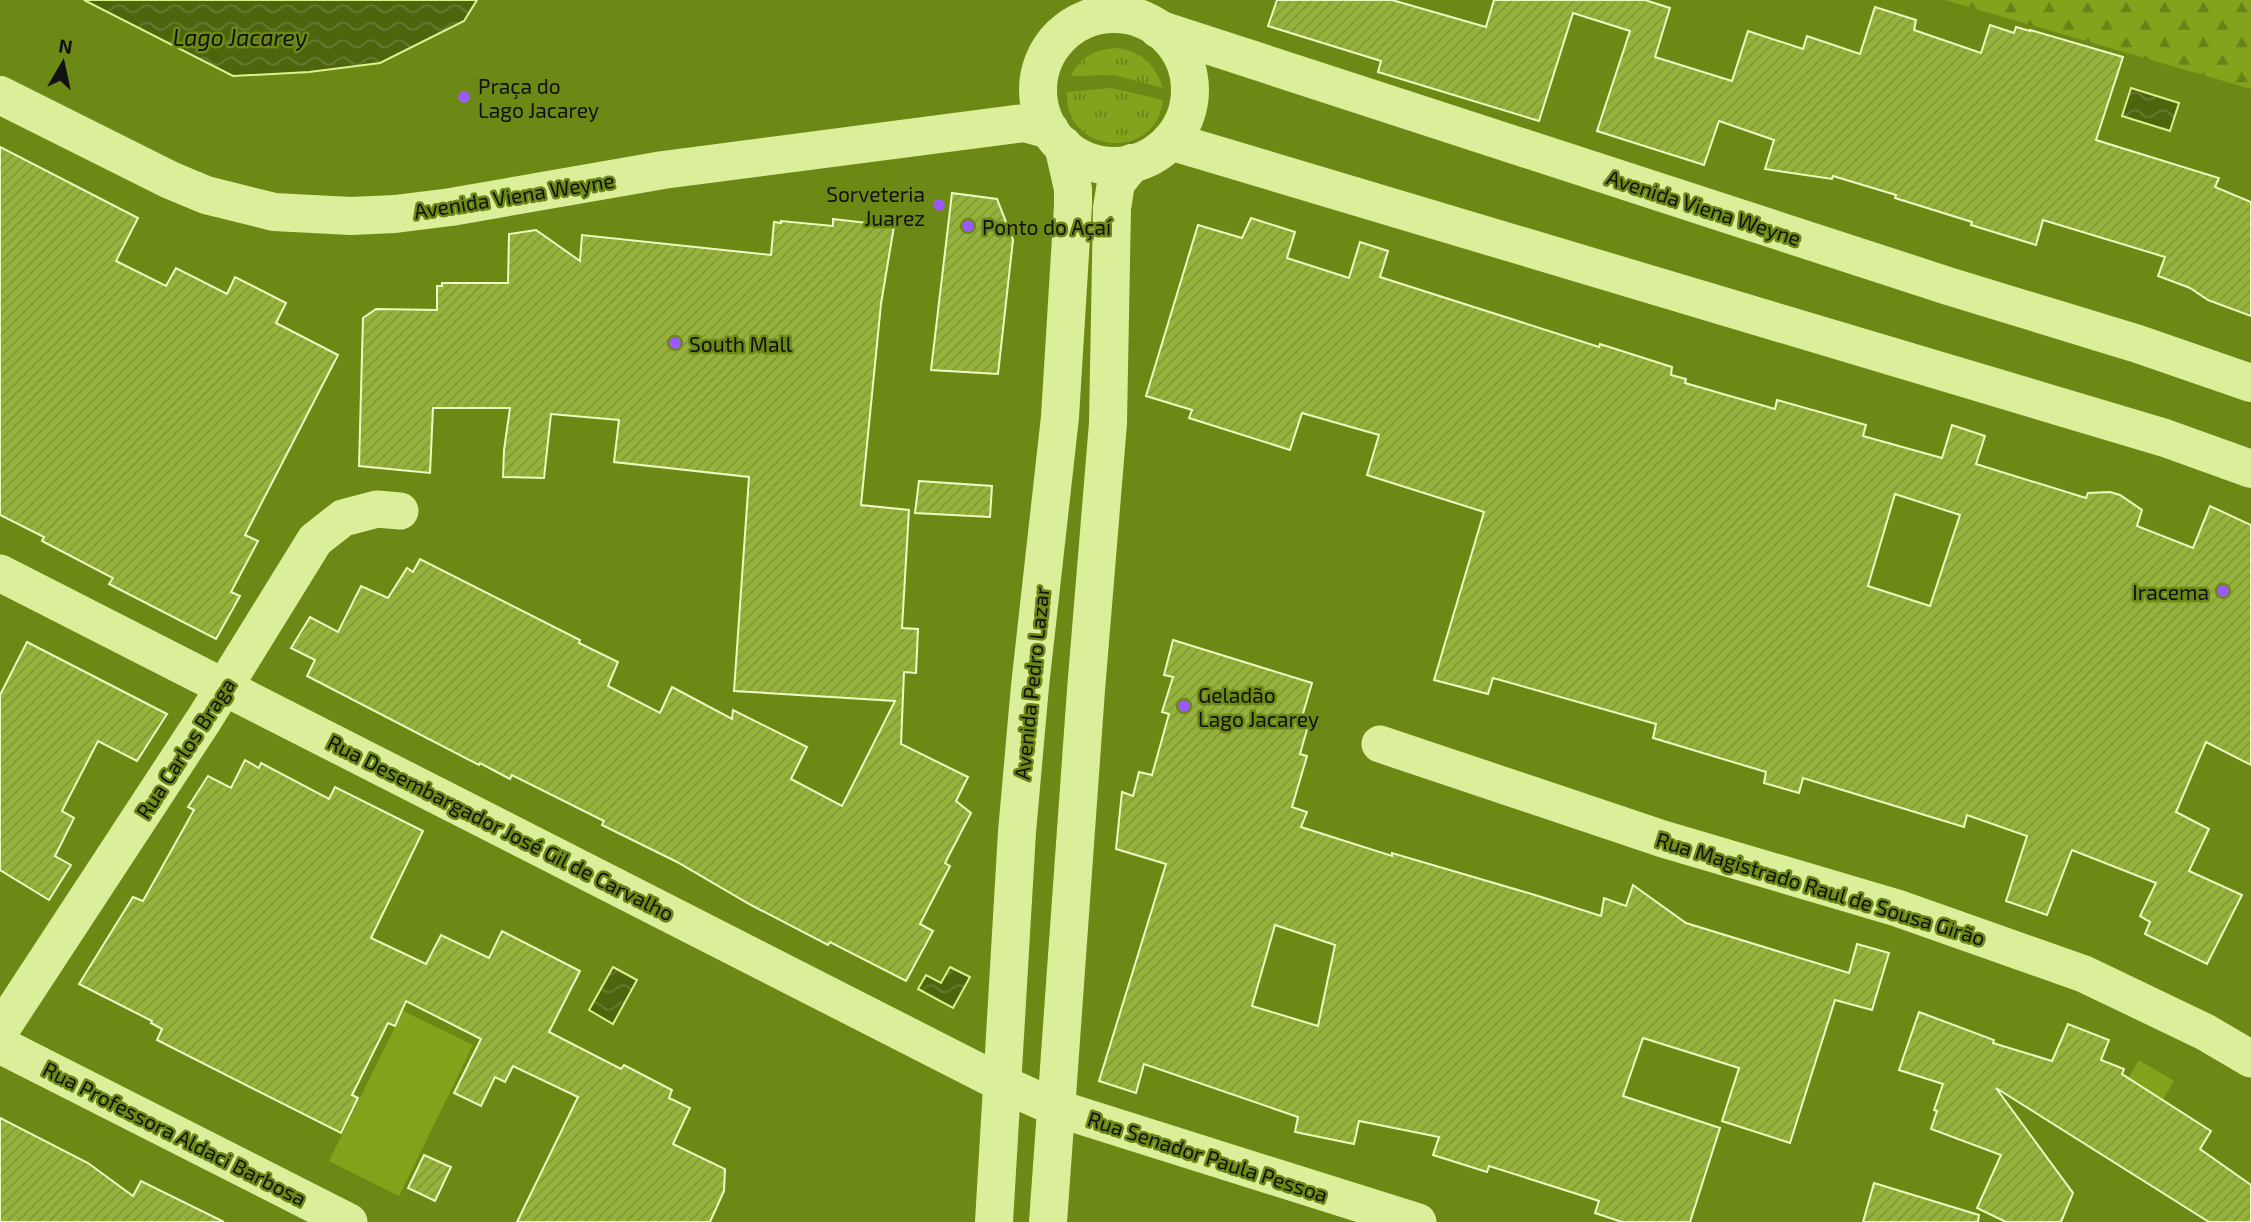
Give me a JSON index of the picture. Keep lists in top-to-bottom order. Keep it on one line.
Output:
{"streets":{"street":["Avenida Viena Weyne","Avenida Pedro Lazar","Rua Carlos Braga","Rua Desembargador José Gil de Carvalho","Rua Magistrado Raul de Sousa Girão","Rua Professora Aldaci Barbosa","Rua Senador Paula Pessoa"]},"crossings":[["Avenida Viena Weyne","Avenida Pedro Lazar"],["Avenida Pedro Lazar","Rua Desembargador José Gil de Carvalho"],["Avenida Pedro Lazar","Rua Senador Paula Pessoa"],["Rua Carlos Braga","Rua Desembargador José Gil de Carvalho"],["Rua Desembargador José Gil de Carvalho","Rua Senador Paula Pessoa"]],"water":["Lago Jacarey"],"places":["Praça do Lago Jacarey","Sorveteria Juarez","Ponto do Açaí","South Mall","Iracema","Geladão Lago Jacarey"],"north":"top"}
